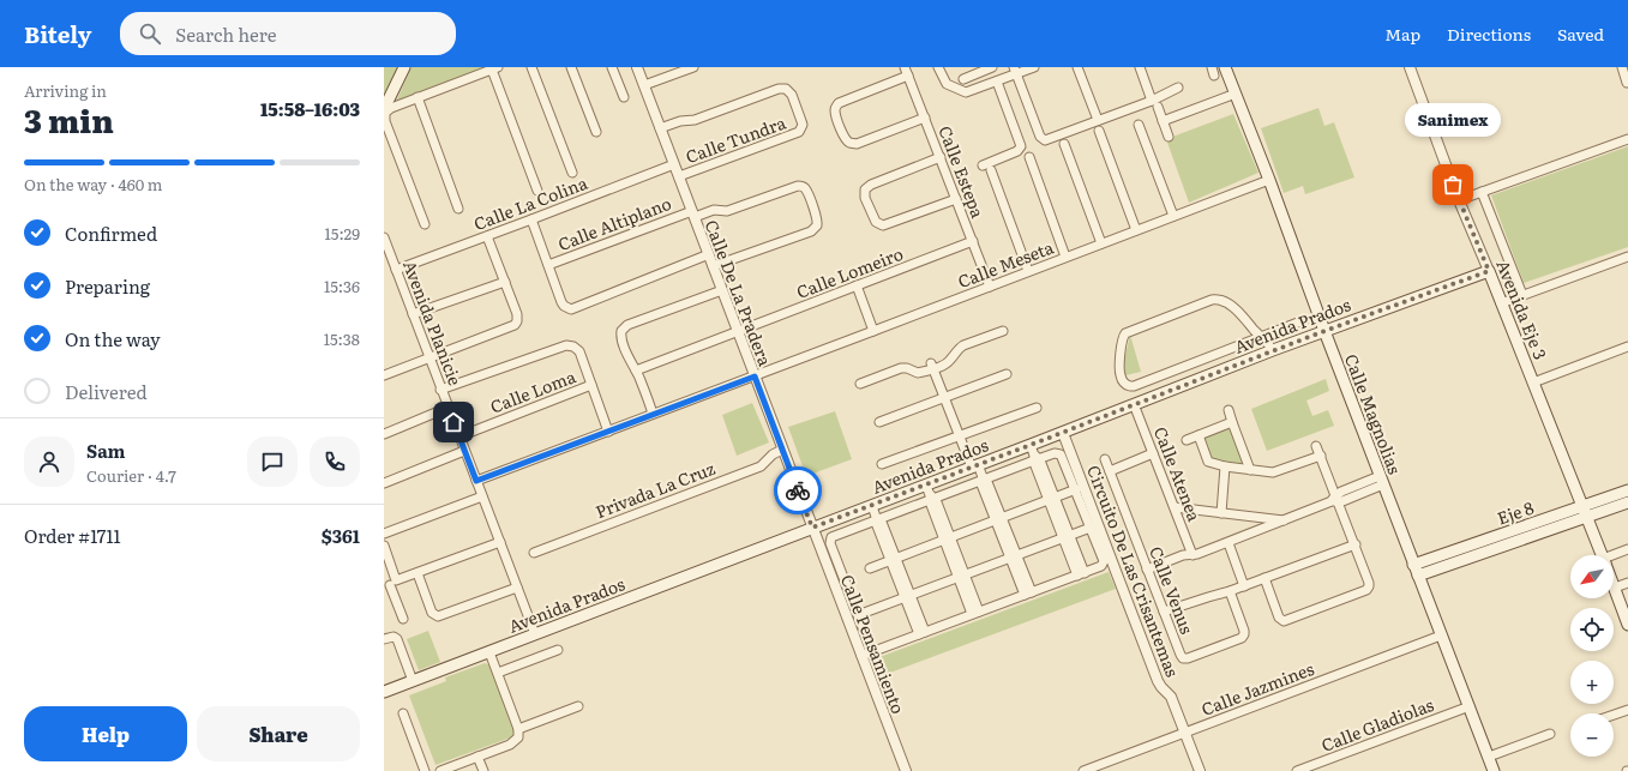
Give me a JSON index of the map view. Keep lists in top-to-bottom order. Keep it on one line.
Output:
{"streets":{"main road":["Avenida Eje 3","Avenida Prados","Calle Magnolias","Eje 8"],"street":["Calle Tundra","Calle Estepa","Calle La Colina","Calle Altiplano","Calle Meseta","Calle Lomeiro","Calle De La Pradera","Avenida Planicie","Calle Loma","Calle Atenea","Privada La Cruz","Circuito De Las Crisantemas","Calle Venus","Calle Pensamiento","Calle Jazmines","Calle Gladiolas"]},"crossings":[["Calle Tundra","Calle De La Pradera"],["Calle Estepa","Calle Meseta"],["Calle Estepa","Calle Lomeiro"],["Calle La Colina","Calle De La Pradera"],["Calle La Colina","Avenida Planicie"],["Calle Altiplano","Calle De La Pradera"],["Calle Meseta","Calle De La Pradera"],["Calle Meseta","Avenida Planicie"],["Calle Meseta","Calle Magnolias"],["Calle Lomeiro","Calle De La Pradera"],["Calle De La Pradera","Avenida Prados"],["Calle De La Pradera","Privada La Cruz"],["Calle De La Pradera","Calle Pensamiento"],["Avenida Eje 3","Avenida Prados"],["Avenida Eje 3","Eje 8"],["Avenida Planicie","Avenida Prados"],["Avenida Planicie","Calle Loma"],["Avenida Prados","Calle Magnolias"],["Avenida Prados","Calle Atenea"],["Avenida Prados","Circuito De Las Crisantemas"],["Avenida Prados","Calle Pensamiento"],["Calle Magnolias","Eje 8"],["Calle Magnolias","Calle Jazmines"],["Calle Magnolias","Calle Gladiolas"],["Circuito De Las Crisantemas","Calle Jazmines"]],"places":["Sanimex"],"north":"bottom left","page":{"header":"Bitely","search":"Search here","nav":["Map","Directions","Saved"],"heading":["3 min","Arriving in","15:58–16:03"],"panel":["Sam","Courier · 4.7","Order #1711","$361"],"bubble":"Sanimex","bar":"On the way · 460 m","list":[["Confirmed","15:29"],["Preparing","15:36"],["On the way","15:38"],"Delivered"],"map_buttons":["+","−"],"buttons":["Help","Share"]}}
